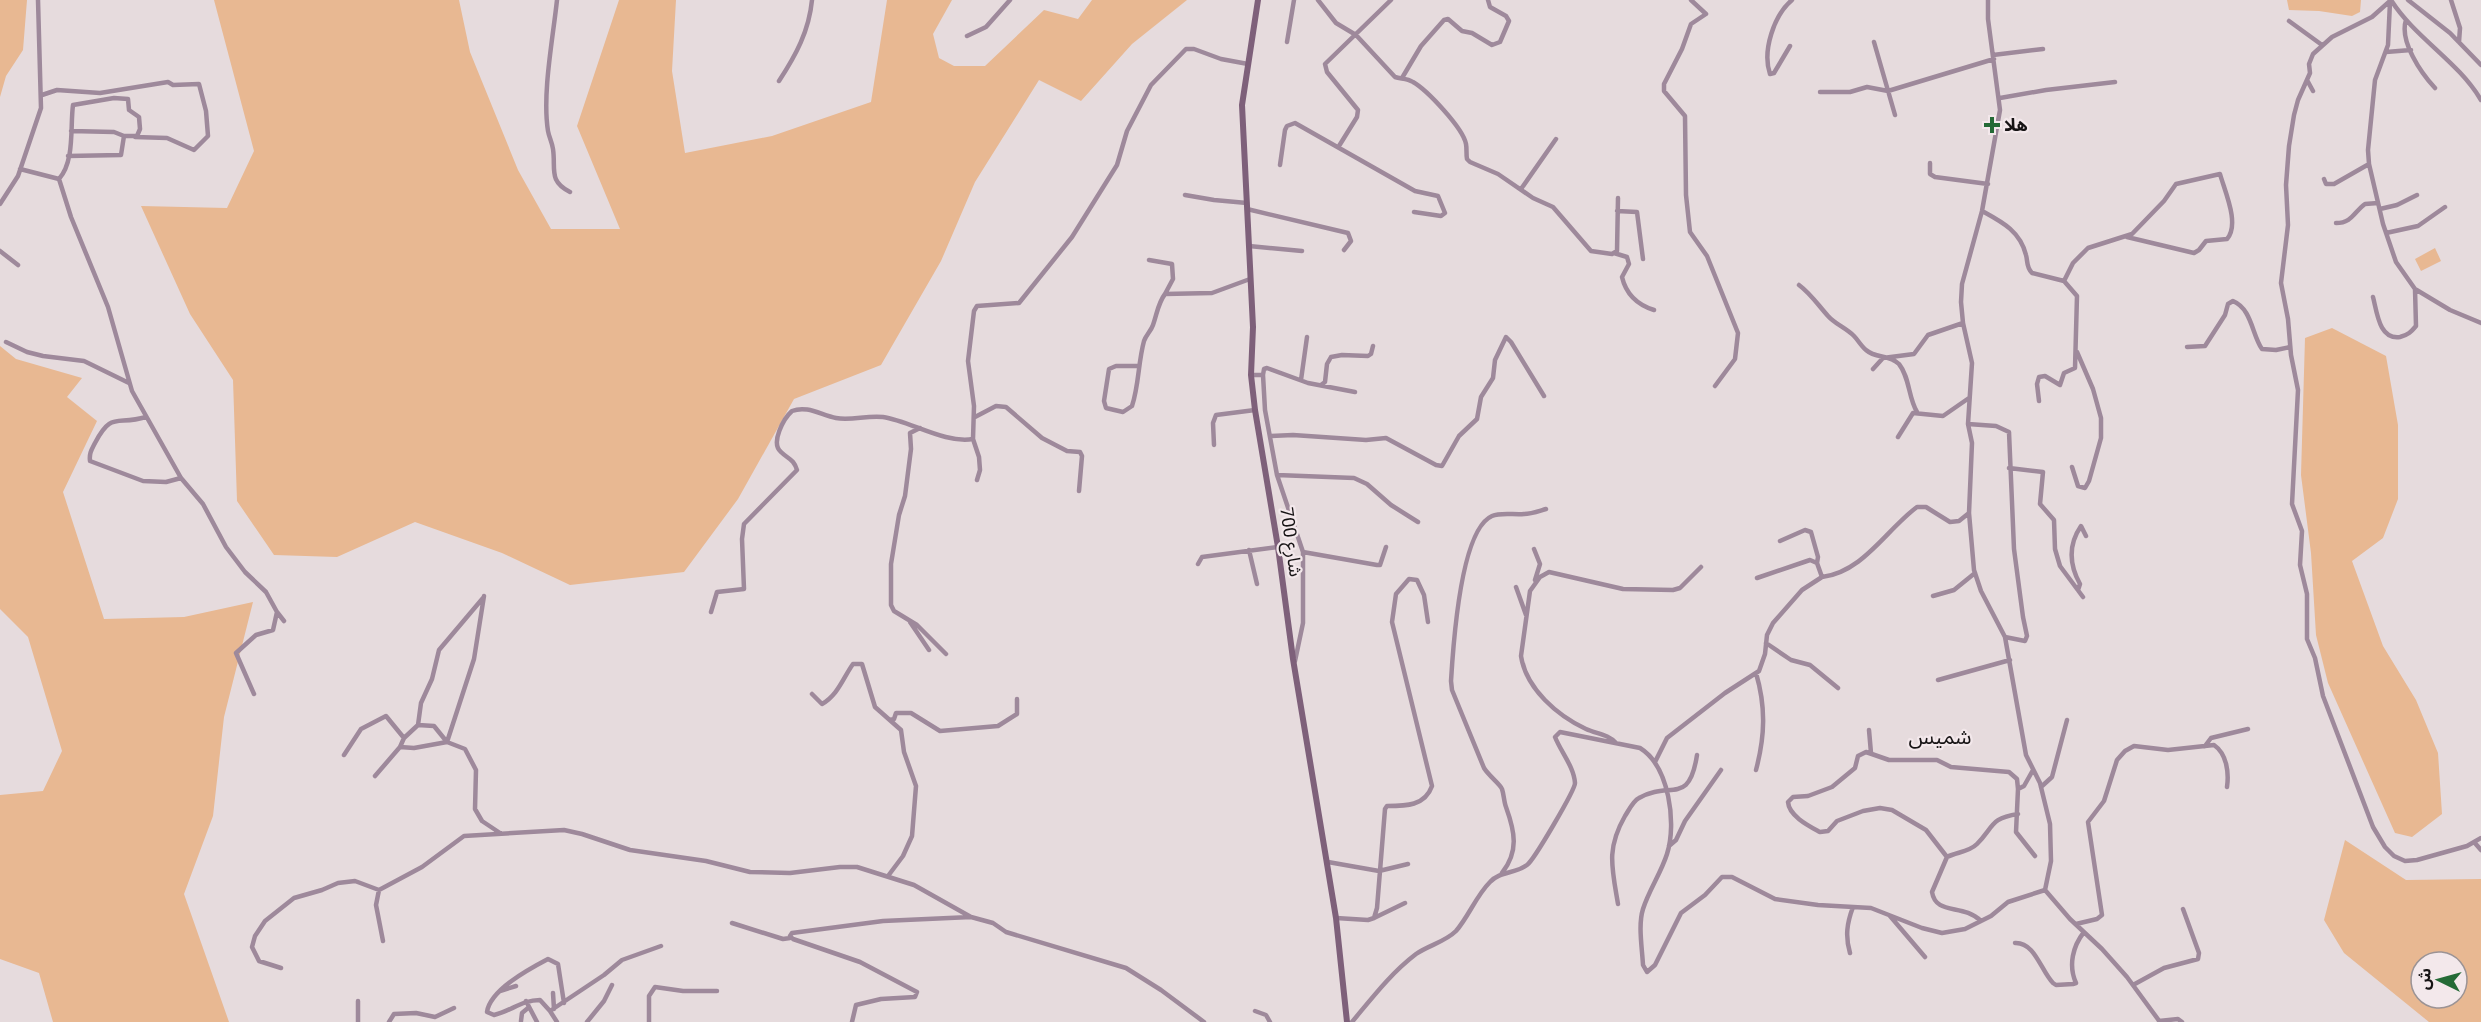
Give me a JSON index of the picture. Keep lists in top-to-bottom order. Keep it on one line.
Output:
{"streets":{"main road":["شارع 700"]},"districts":["شميس"],"places":{"health":["هلا"]},"north":"left"}
